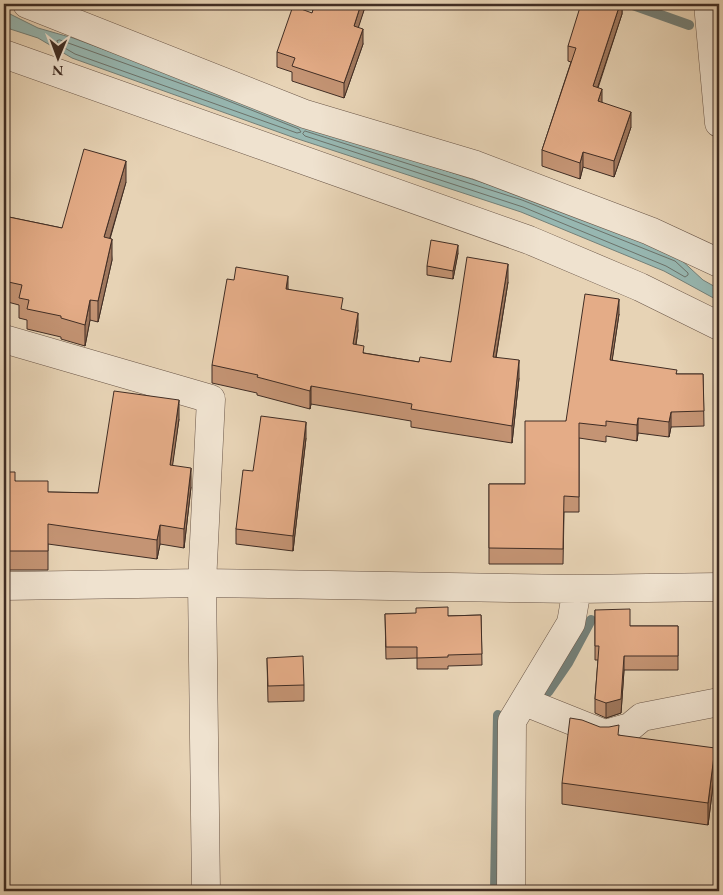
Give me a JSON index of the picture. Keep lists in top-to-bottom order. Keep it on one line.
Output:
{"north":"bottom"}
